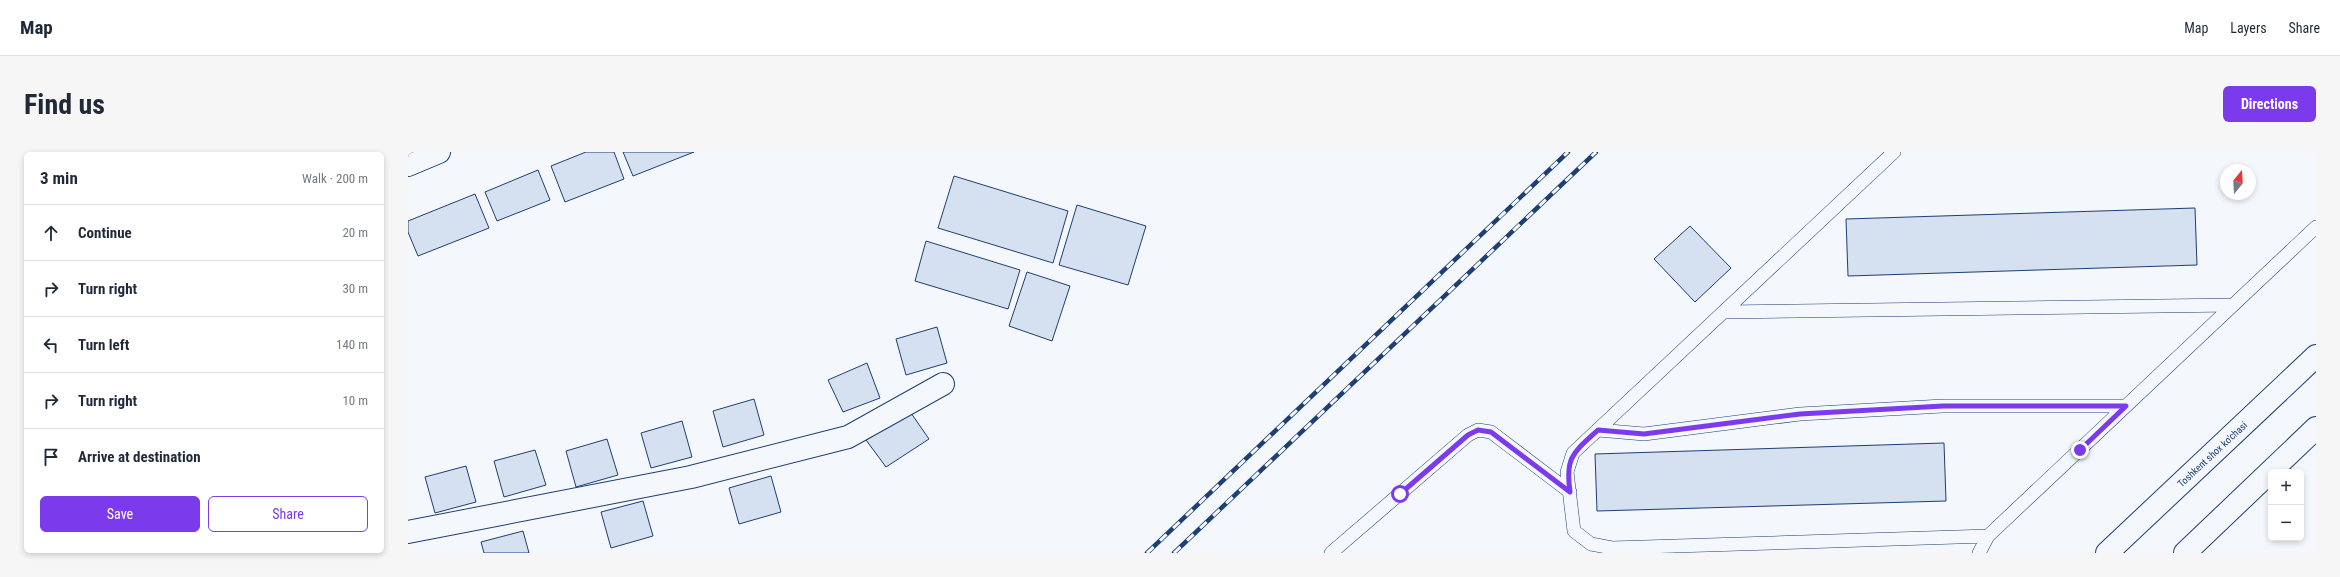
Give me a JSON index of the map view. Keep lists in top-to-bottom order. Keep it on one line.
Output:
{"streets":{"street":["Toshkent shox ko'chasi"]},"north":"top","page":{"header":"Map","nav":["Map","Layers","Share"],"buttons":["Directions",["Save","Share"]],"title":"Find us","heading":["3 min","Walk · 200 m"],"list":[["Continue","20 m"],["Turn right","30 m"],["Turn left","140 m"],["Turn right","10 m"],"Arrive at destination"],"map_buttons":["+","−"]}}
